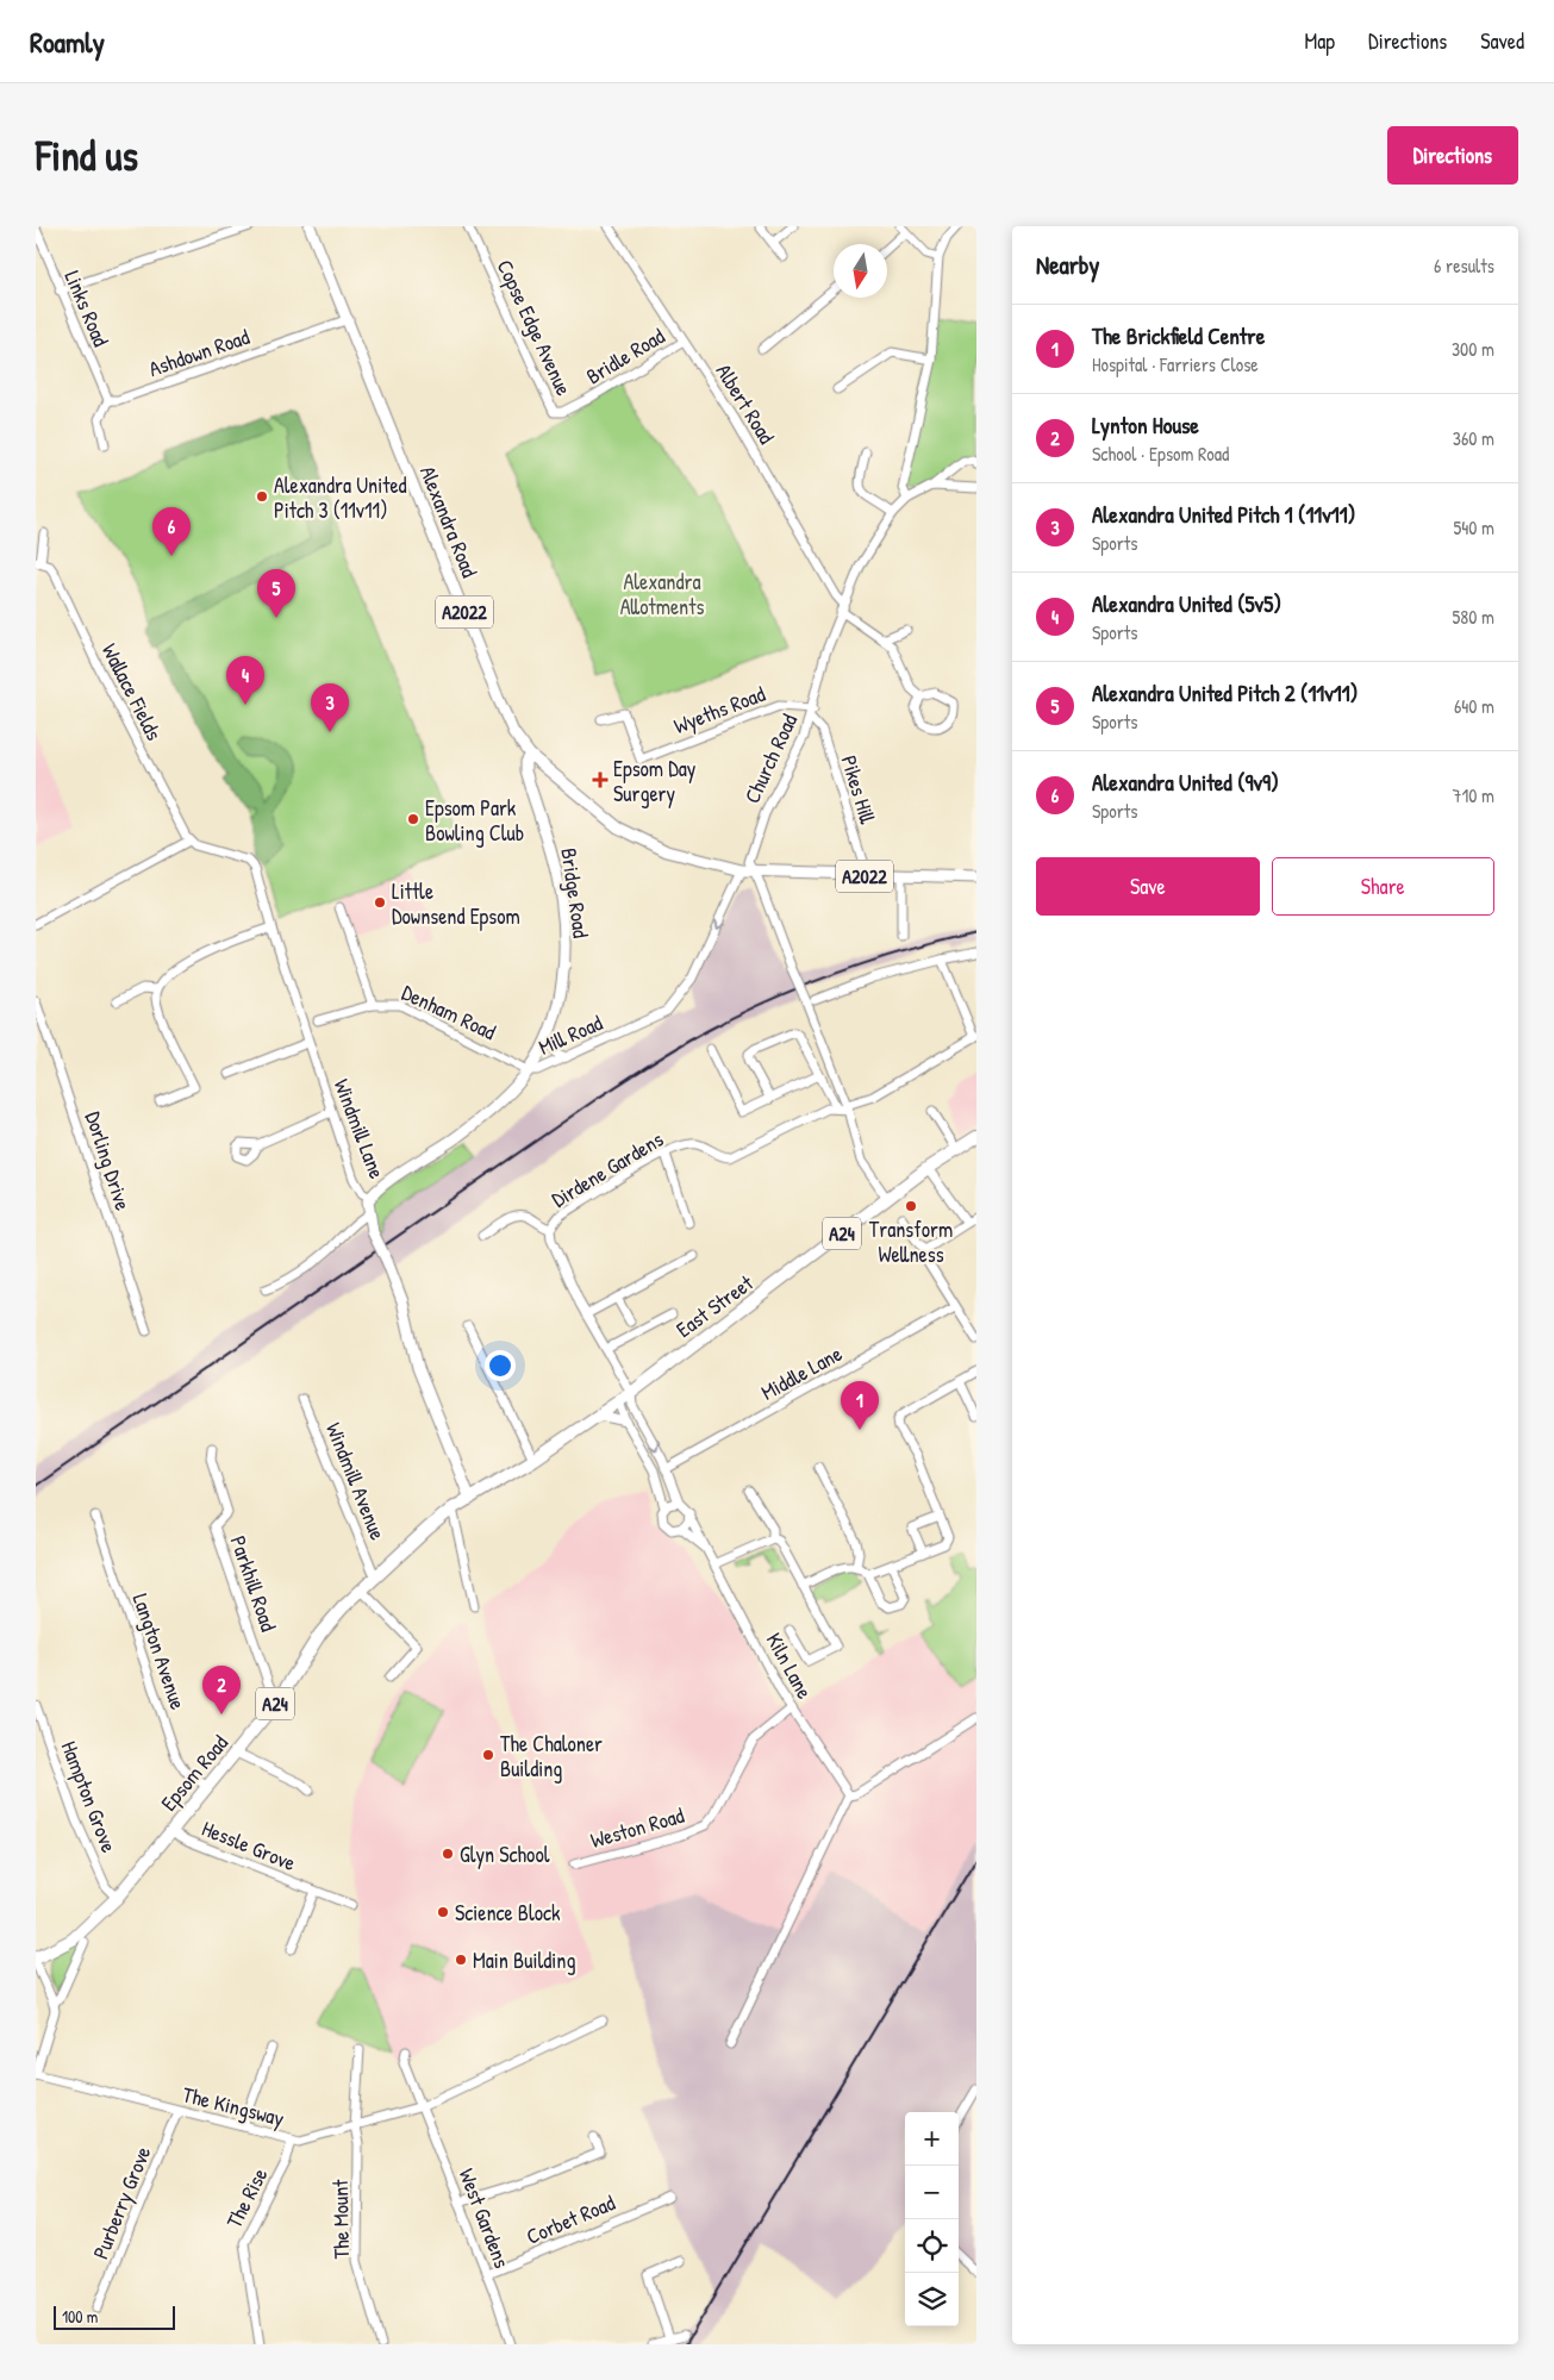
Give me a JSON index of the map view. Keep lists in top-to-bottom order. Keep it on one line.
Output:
{"streets":{"highway":["A24","East Street","Epsom Road"],"main road":["Alexandra Road","A2022","Bridge Road","Mill Road","Windmill Lane"],"street":["Links Road","Copse Edge Avenue","Ashdown Road","Bridle Road","Albert Road","Wallace Fields","Wyeths Road","Church Road","Pikes Hill","Denham Road","Dorling Drive","Dirdene Gardens","Middle Lane","Windmill Avenue","Parkhill Road","Langton Avenue","Kiln Lane","Hampton Grove","Weston Road","Hessle Grove","The Kingsway","The Rise","Purberry Grove","West Gardens","The Mount","Corbet Road"]},"crossings":[["Links Road","Ashdown Road"],["Copse Edge Avenue","Bridle Road"],["Ashdown Road","Alexandra Road"],["Bridle Road","Albert Road"],["Albert Road","Church Road"],["Alexandra Road","A2022"],["Alexandra Road","Church Road"],["Alexandra Road","Bridge Road"],["Alexandra Road","Mill Road"],["A2022","Church Road"],["A2022","Pikes Hill"],["A2022","Mill Road"],["Wallace Fields","Windmill Lane"],["Wyeths Road","Church Road"],["Wyeths Road","Pikes Hill"],["Church Road","Pikes Hill"],["Church Road","Mill Road"],["Church Road","East Street"],["Bridge Road","Denham Road"],["Bridge Road","Mill Road"],["Denham Road","Mill Road"],["Mill Road","Windmill Lane"],["Windmill Lane","East Street"],["Windmill Lane","Epsom Road"],["Dirdene Gardens","East Street"],["Dirdene Gardens","Kiln Lane"],["East Street","Kiln Lane"],["East Street","Epsom Road"],["Middle Lane","Kiln Lane"],["Windmill Avenue","Epsom Road"],["Parkhill Road","Epsom Road"],["Langton Avenue","Epsom Road"],["Kiln Lane","Weston Road"],["Epsom Road","Hampton Grove"],["Epsom Road","Hessle Grove"],["The Kingsway","The Rise"],["The Kingsway","Purberry Grove"],["The Kingsway","West Gardens"],["The Kingsway","The Mount"],["West Gardens","Corbet Road"]],"one_way":["Mill Road"],"parks":["Alexandra Allotments"],"places":{"other":["Alexandra United Pitch 3 (11v11)","Epsom Park Bowling Club","Little Downsend Epsom","Transform Wellness","The Chaloner Building","Glyn School","Science Block","Main Building"],"health":["Epsom Day Surgery"]},"scale_bar":"100 m","north":"bottom","page":{"header":"Roamly","nav":["Map","Directions","Saved"],"buttons":["Directions",["Save","Share"]],"title":"Find us","heading":["Nearby","6 results"],"list":[{"mark":"1","name":"The Brickfield Centre","note":"Hospital · Farriers Close","value":"300 m"},{"mark":"2","name":"Lynton House","note":"School · Epsom Road","value":"360 m"},{"mark":"3","name":"Alexandra United Pitch 1 (11v11)","note":"Sports","value":"540 m"},{"mark":"4","name":"Alexandra United (5v5)","note":"Sports","value":"580 m"},{"mark":"5","name":"Alexandra United Pitch 2 (11v11)","note":"Sports","value":"640 m"},{"mark":"6","name":"Alexandra United (9v9)","note":"Sports","value":"710 m"}],"pins":["6","5","4","3","1","2"],"map_buttons":["+","−"],"scale":"100 m"}}
